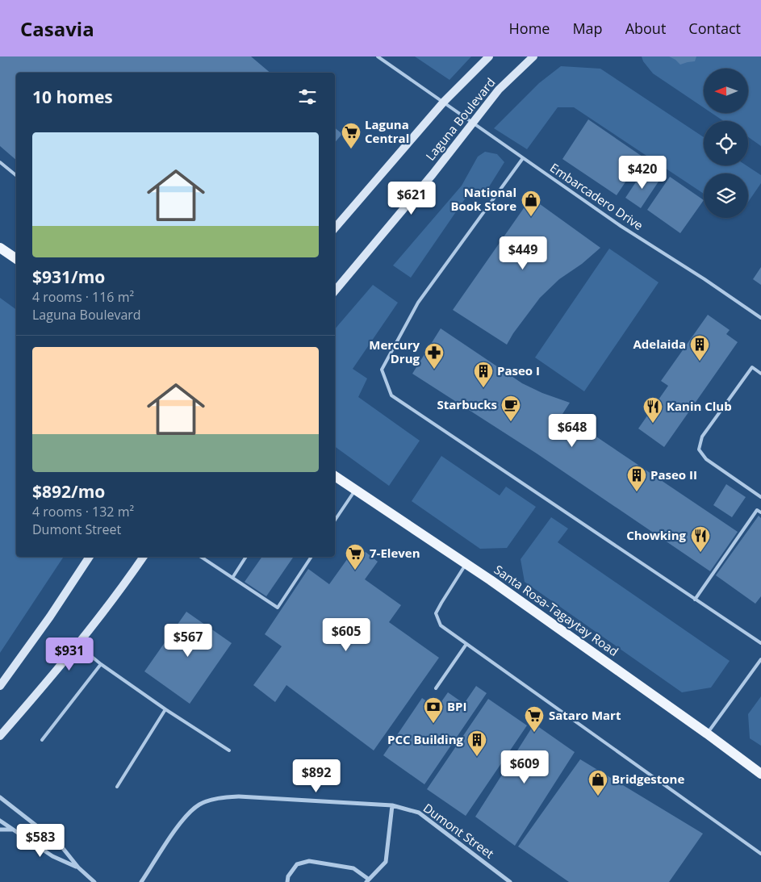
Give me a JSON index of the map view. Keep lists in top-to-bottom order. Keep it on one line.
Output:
{"streets":{"main road":["Laguna Boulevard","Santa Rosa-Tagaytay Road"],"street":["Dumont Street"],"lane":["Embarcadero Drive"]},"crossings":[["Laguna Boulevard","Embarcadero Drive"]],"places":{"supermarket":["Laguna Central","7-Eleven","Sataro Mart"],"shop":["National Book Store","Bridgestone"],"building":["Adelaida","Paseo I","Paseo II","PCC Building"],"pharmacy":["Mercury Drug"],"cafe":["Starbucks"],"restaurant":["Kanin Club","Chowking"],"bank":["BPI"]},"north":"left","page":{"header":"Casavia","nav":["Home","Map","About","Contact"],"heading":"10 homes","list":[{"name":"$931/mo","note":"4 rooms · 116 m² · Laguna Boulevard"},{"name":"$892/mo","note":"4 rooms · 132 m² · Dumont Street"}],"price":["$420","$621","$449","$648","$605","$567","$931","$609","$892","$583"]}}
